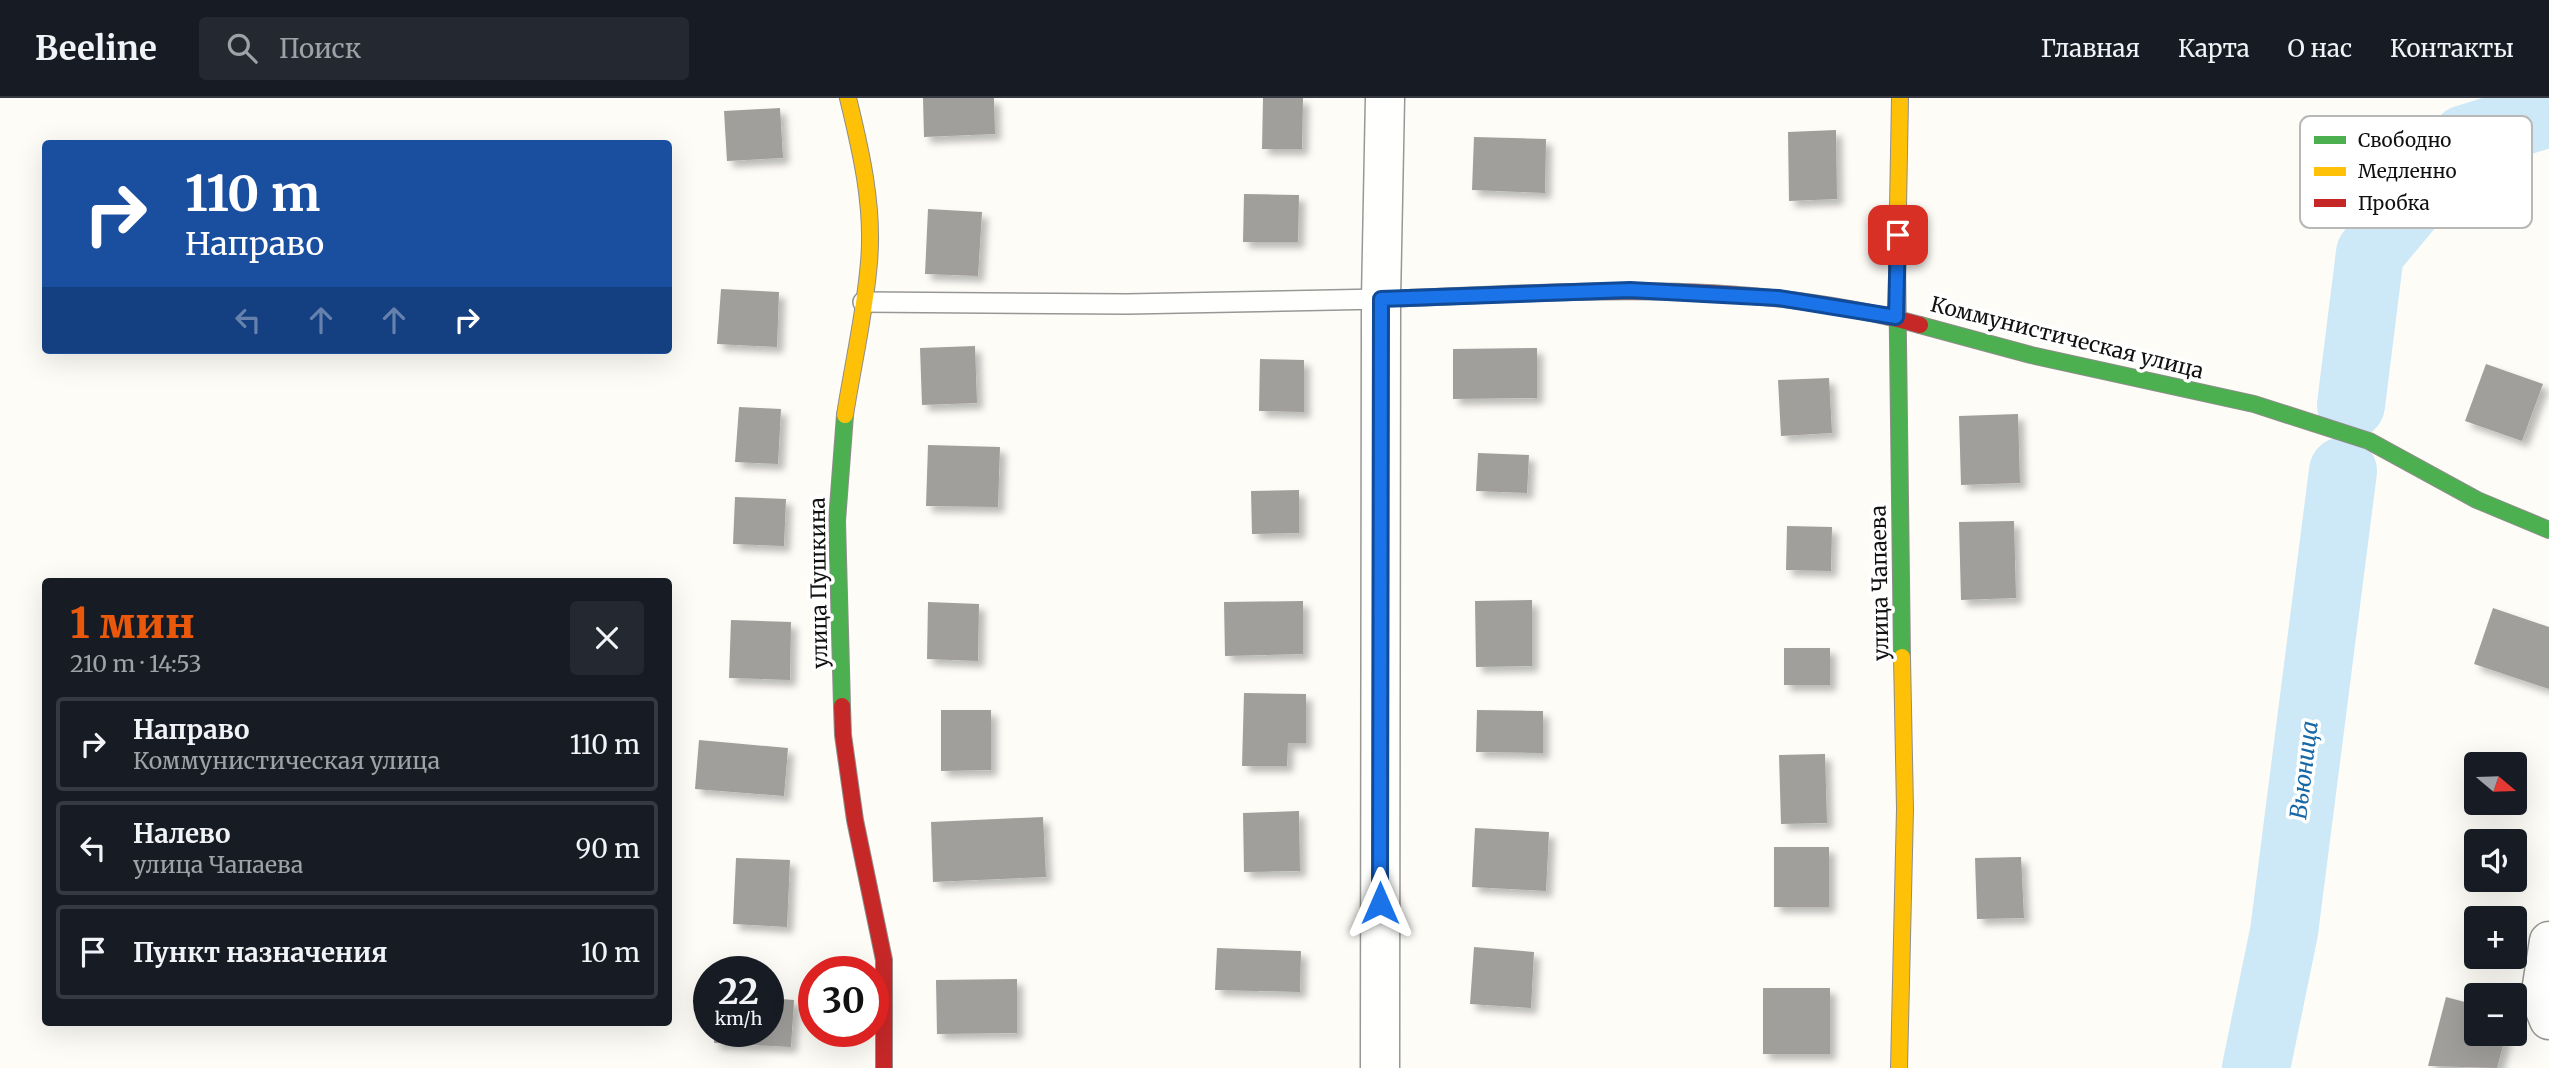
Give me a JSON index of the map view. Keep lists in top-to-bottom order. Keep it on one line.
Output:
{"streets":{"street":["Коммунистическая улица","улица Пушкина","улица Чапаева"]},"crossings":[["Коммунистическая улица","улица Чапаева"]],"water":["Вьюница"],"legend":["Свободно","Медленно","Пробка"],"north":"right","page":{"header":"Beeline","search":"Поиск","nav":["Главная","Карта","О нас","Контакты"],"turn":["110 m","Направо"],"heading":["1 мин","210 m · 14:53"],"list":[{"name":"Направо","note":"Коммунистическая улица","value":"110 m"},{"name":"Налево","note":"улица Чапаева","value":"90 m"},{"name":"Пункт назначения","value":"10 m"}],"map_buttons":["+","−"],"speed":"22 km/h","limit":"30"}}
